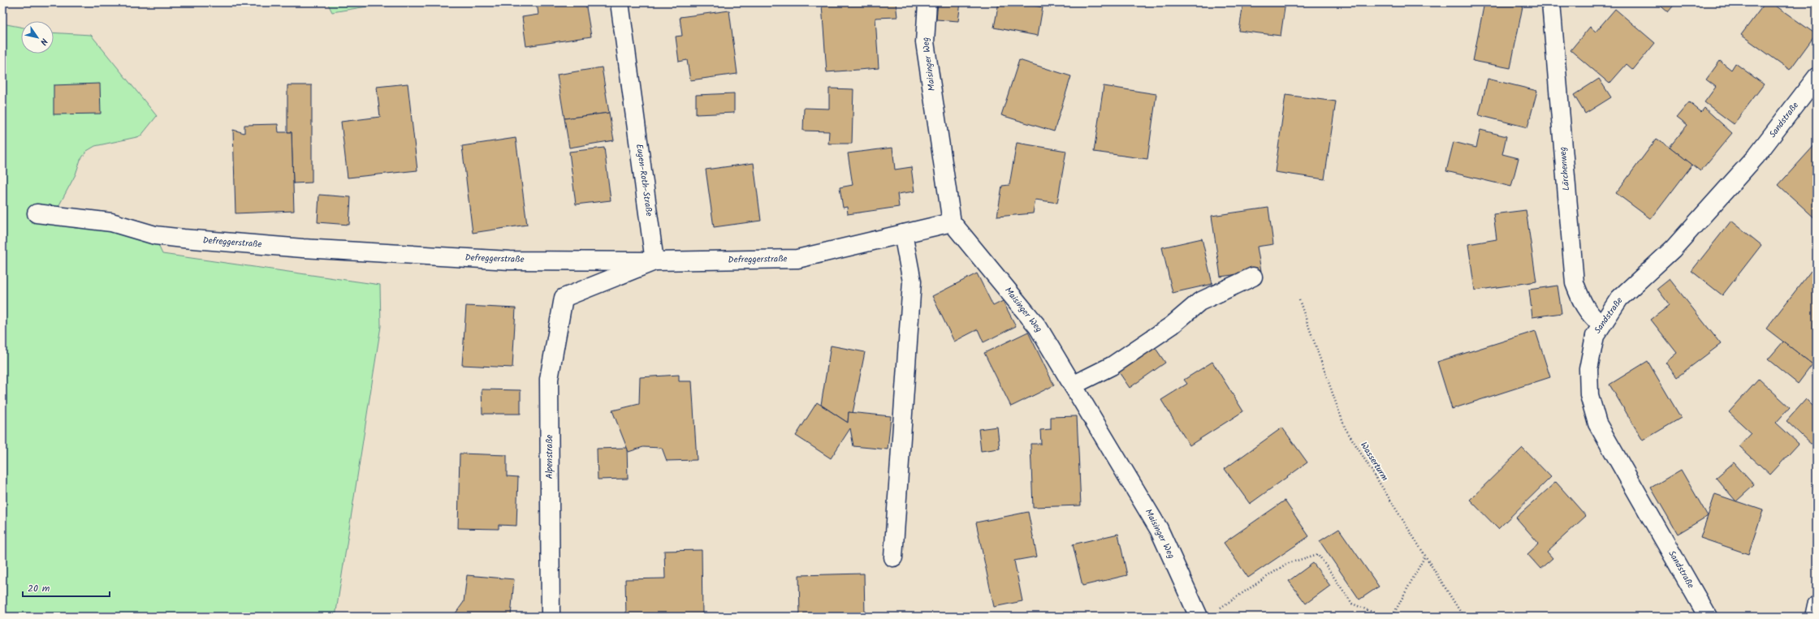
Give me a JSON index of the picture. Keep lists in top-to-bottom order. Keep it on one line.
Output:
{"streets":{"street":["Maisinger Weg","Sandstraße","Lärchenweg","Eugen-Roth-Straße","Defreggerstraße","Alpenstraße"],"path":["Wasserturm"]},"crossings":[["Maisinger Weg","Defreggerstraße"],["Sandstraße","Lärchenweg"],["Eugen-Roth-Straße","Defreggerstraße"],["Eugen-Roth-Straße","Alpenstraße"],["Defreggerstraße","Alpenstraße"]],"scale_bar":"20 m","north":"bottom right"}
